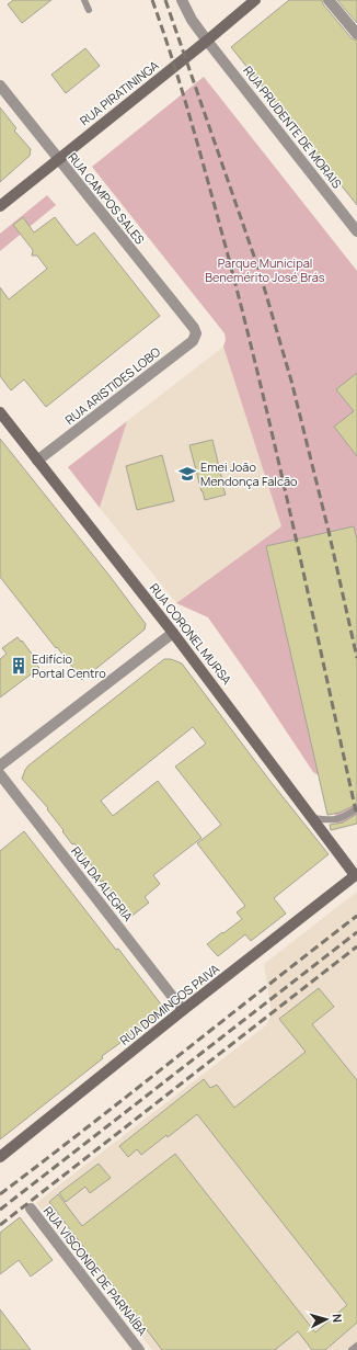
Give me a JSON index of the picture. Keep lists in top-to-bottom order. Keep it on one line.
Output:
{"streets":{"street":["RUA PIRATININGA","RUA PRUDENTE DE MORAIS","RUA CAMPOS SALES","RUA ARISTIDES LOBO","RUA CORONEL MURSA","RUA DA ALEGRIA","RUA DOMINGOS PAIVA","RUA VISCONDE DE PARNAÍBA"]},"crossings":[["RUA PIRATININGA","RUA PRUDENTE DE MORAIS"],["RUA PIRATININGA","RUA CAMPOS SALES"],["RUA CAMPOS SALES","RUA ARISTIDES LOBO"],["RUA ARISTIDES LOBO","RUA CORONEL MURSA"],["RUA CORONEL MURSA","RUA DOMINGOS PAIVA"],["RUA DA ALEGRIA","RUA DOMINGOS PAIVA"]],"parks":["Parque Municipal Benemérito José Brás"],"places":{"school or university":["Emei João Mendonça Falcão"],"building":["Edifício Portal Centro"]},"north":"right"}
